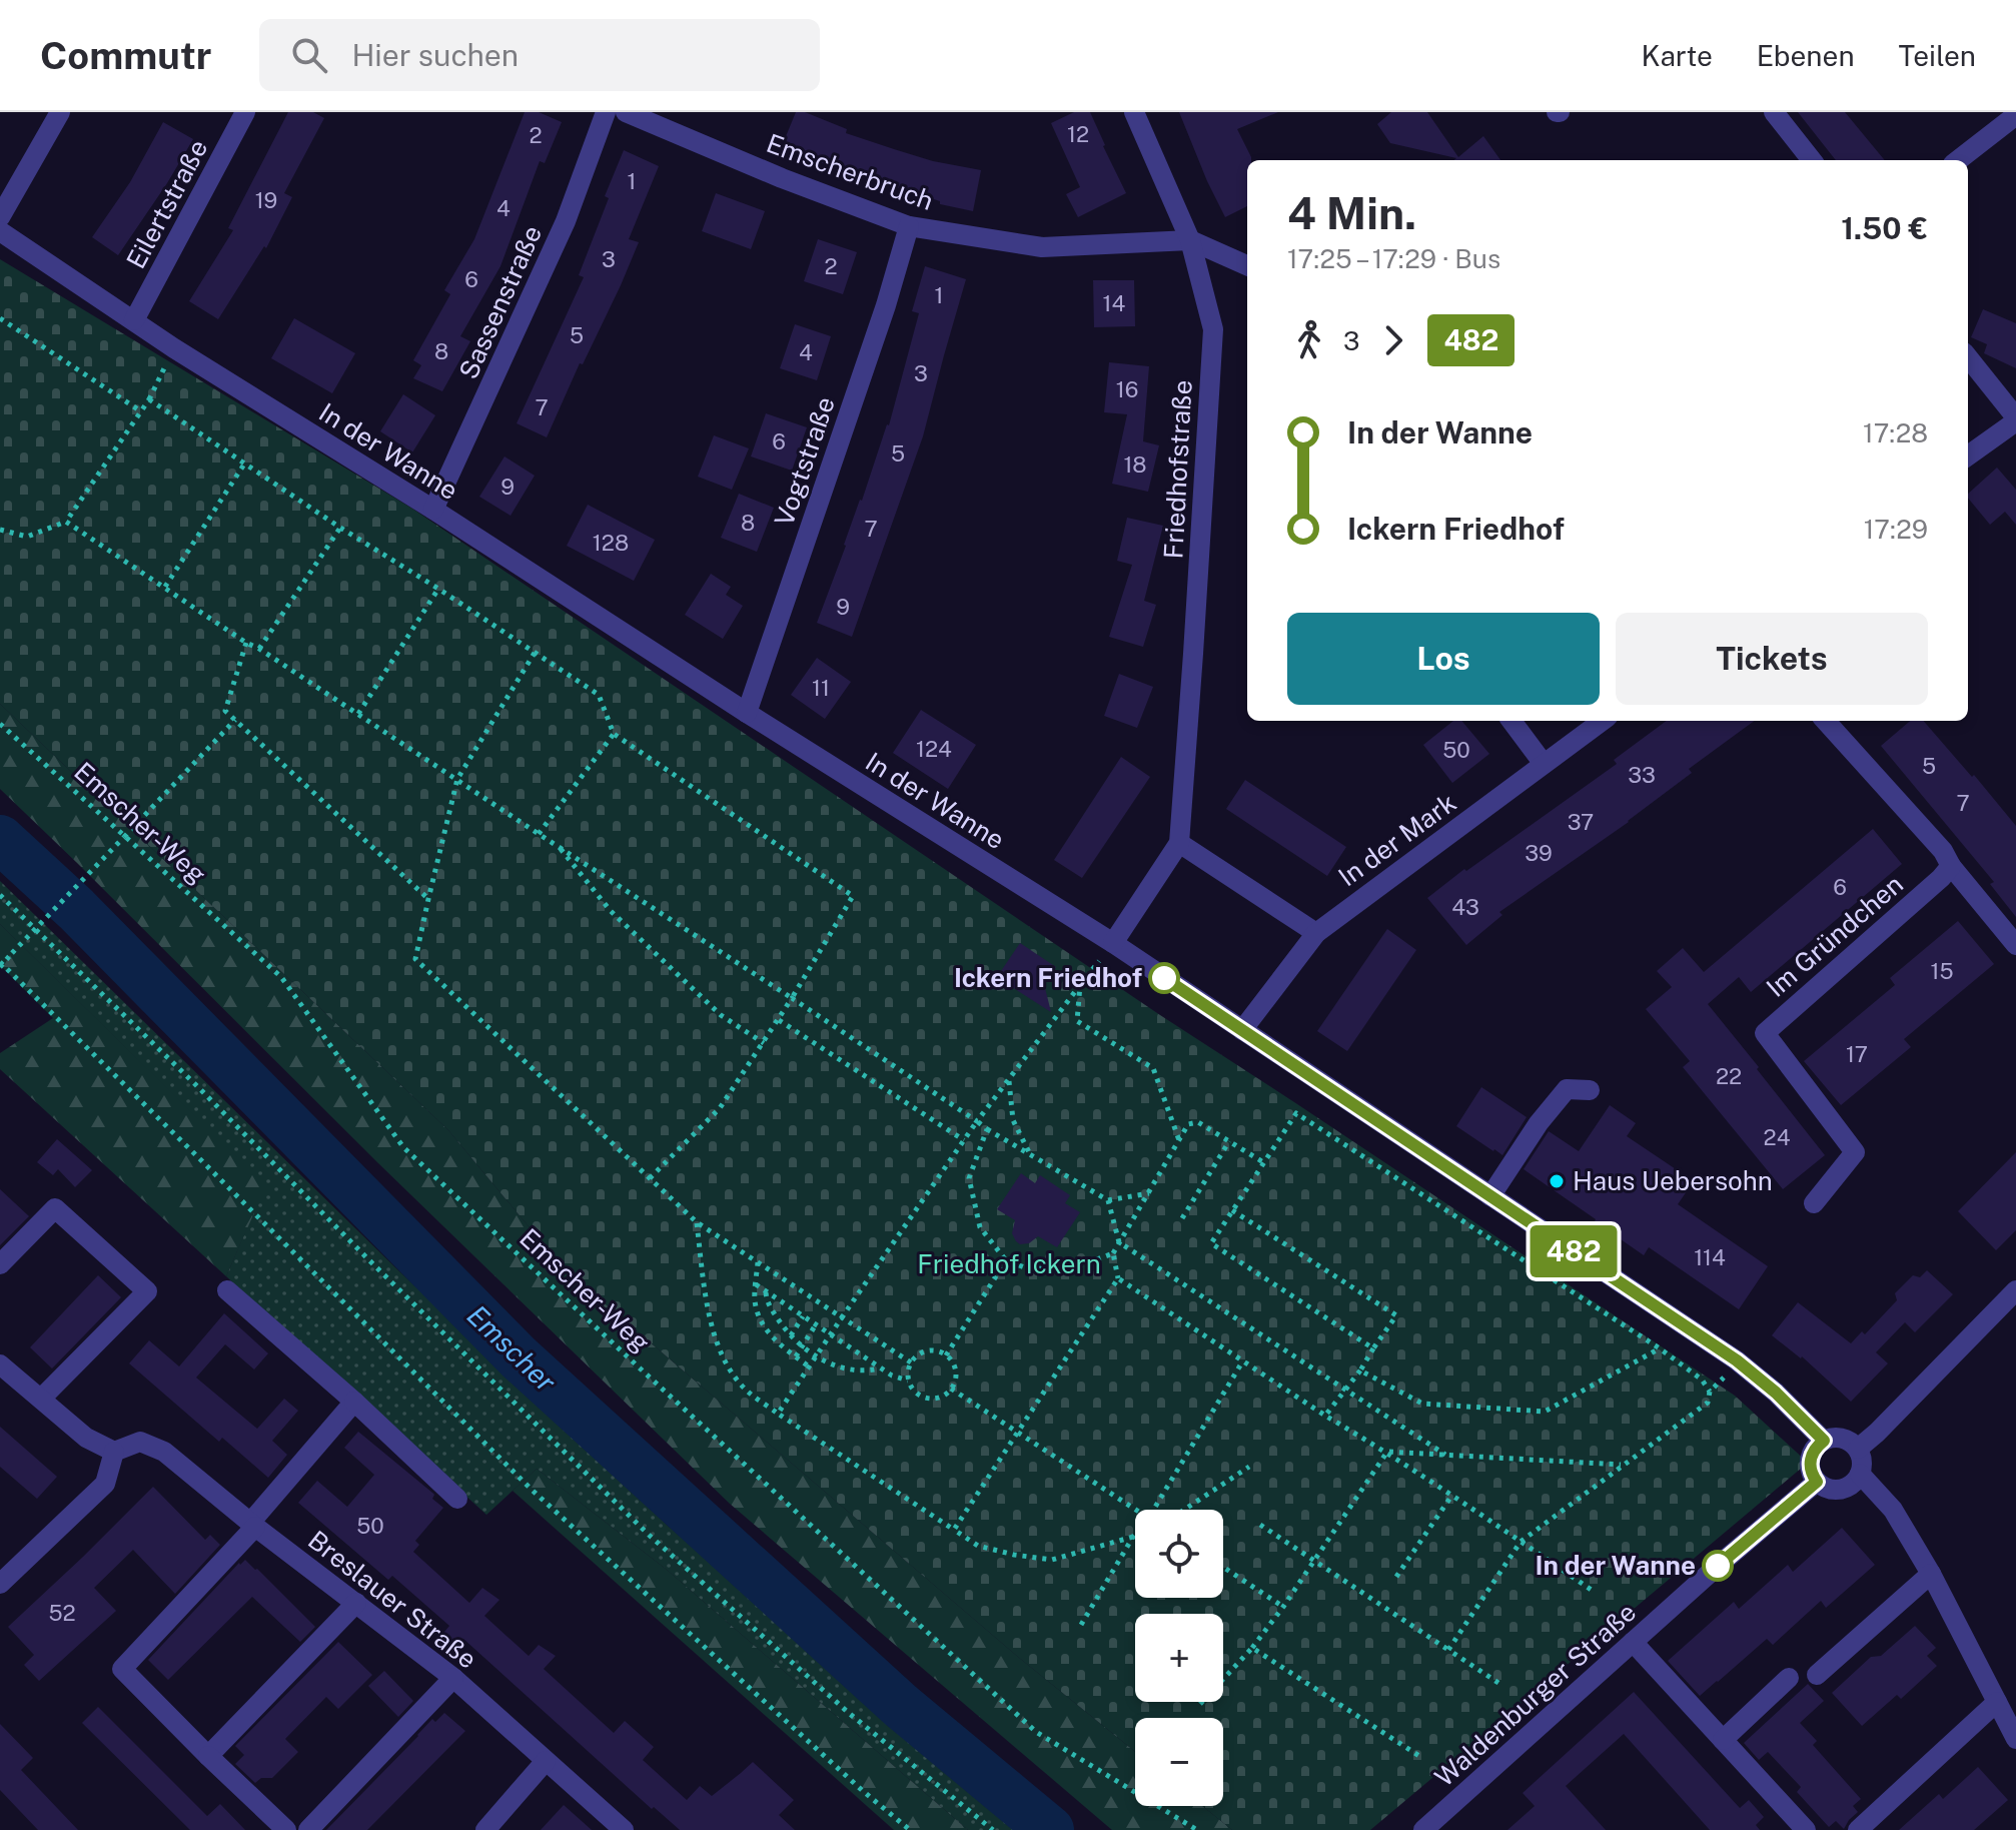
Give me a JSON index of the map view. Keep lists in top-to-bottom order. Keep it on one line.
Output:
{"streets":{"street":["Emscherbruch","Eilertstraße","Sassenstraße","In der Wanne","Vogtstraße","Friedhofstraße","In der Mark","Im Gründchen","Breslauer Straße","Waldenburger Straße"],"path":["Emscher-Weg"]},"crossings":[["Emscherbruch","Vogtstraße"],["Emscherbruch","Friedhofstraße"],["Eilertstraße","In der Wanne"],["Sassenstraße","In der Wanne"],["In der Wanne","Vogtstraße"],["In der Wanne","Friedhofstraße"],["In der Wanne","In der Mark"],["In der Wanne","Waldenburger Straße"]],"water":["Emscher"],"parks":["Friedhof Ickern"],"places":["Ickern Friedhof","Haus Uebersohn","In der Wanne"],"lines":["bus line 482"],"house_numbers":["12","2","1","19","4","3","2","6","1","14","5","8","4","3","16","7","6","5","18","9","8","7","128","9","11","124","50","5","33","7","37","39","6","43","15","17","22","24","114","50","52"],"page":{"header":"Commutr","search":"Hier suchen","nav":["Karte","Ebenen","Teilen"],"on_map":"482","heading":["4 Min.","17:25 – 17:29 · Bus","1.50 €"],"legs":["3","482"],"list":[{"name":"In der Wanne","value":"17:28"},{"name":"Ickern Friedhof","value":"17:29"}],"buttons":["Los","Tickets"],"map_buttons":["+","−"]}}
